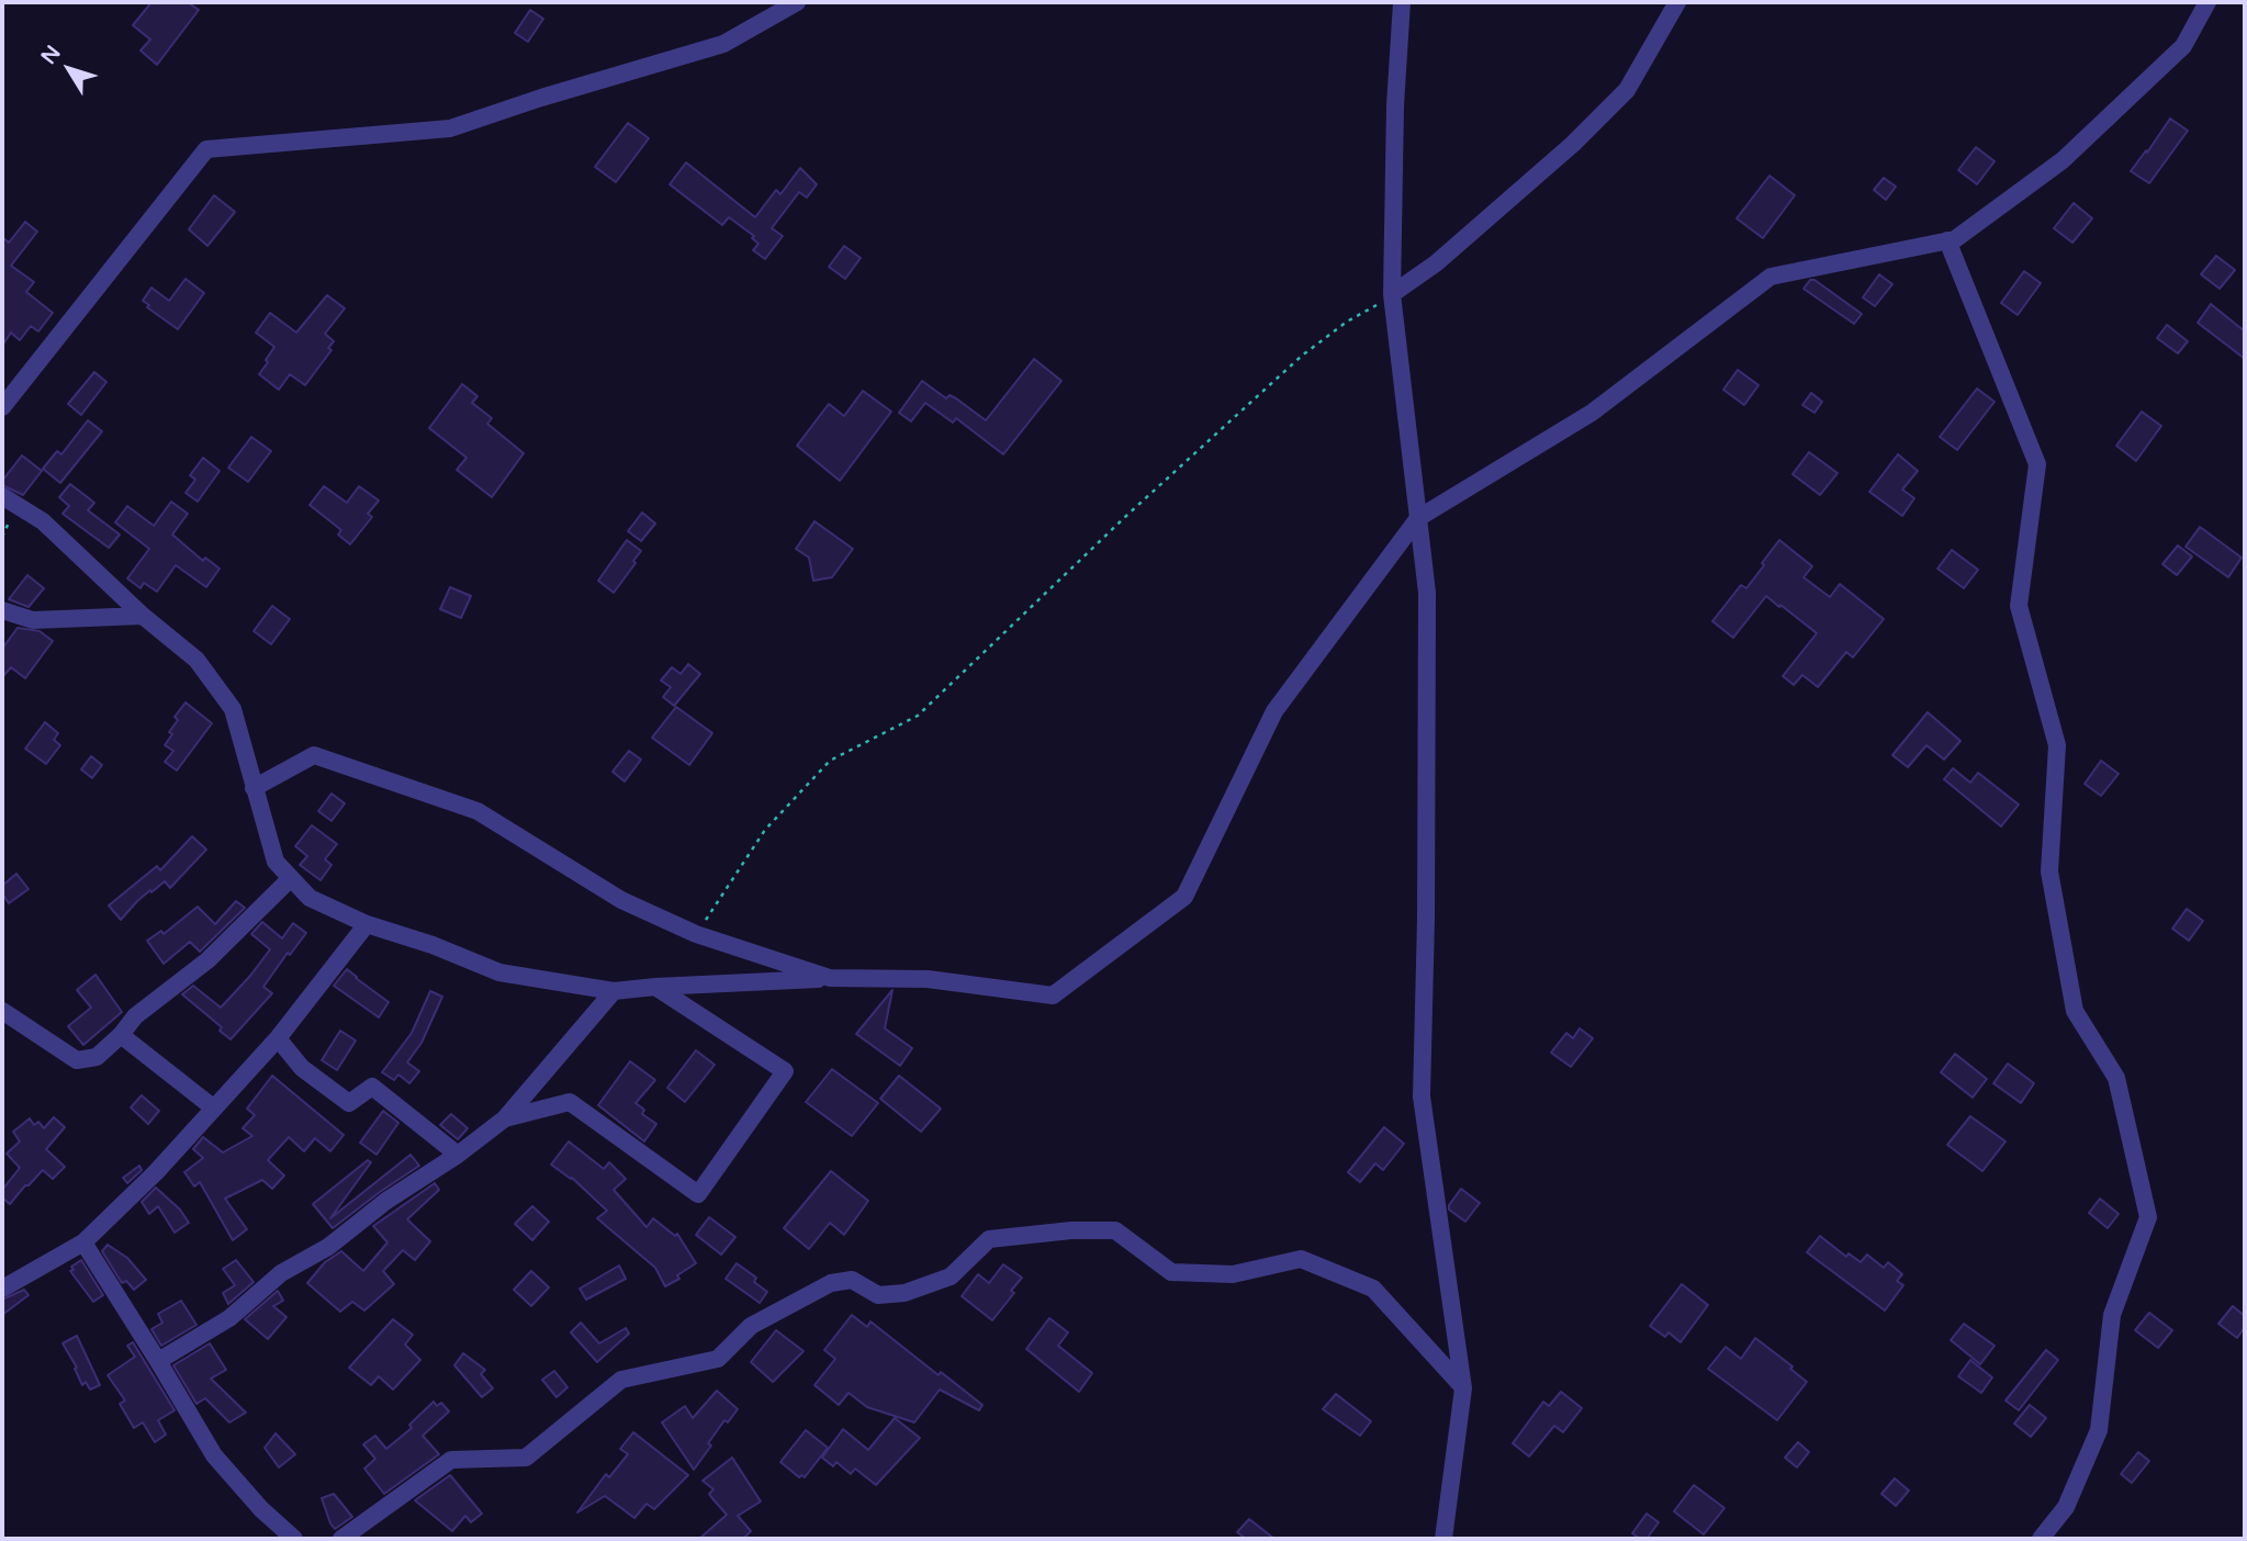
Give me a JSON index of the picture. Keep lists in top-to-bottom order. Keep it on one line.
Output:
{"north":"top left"}
